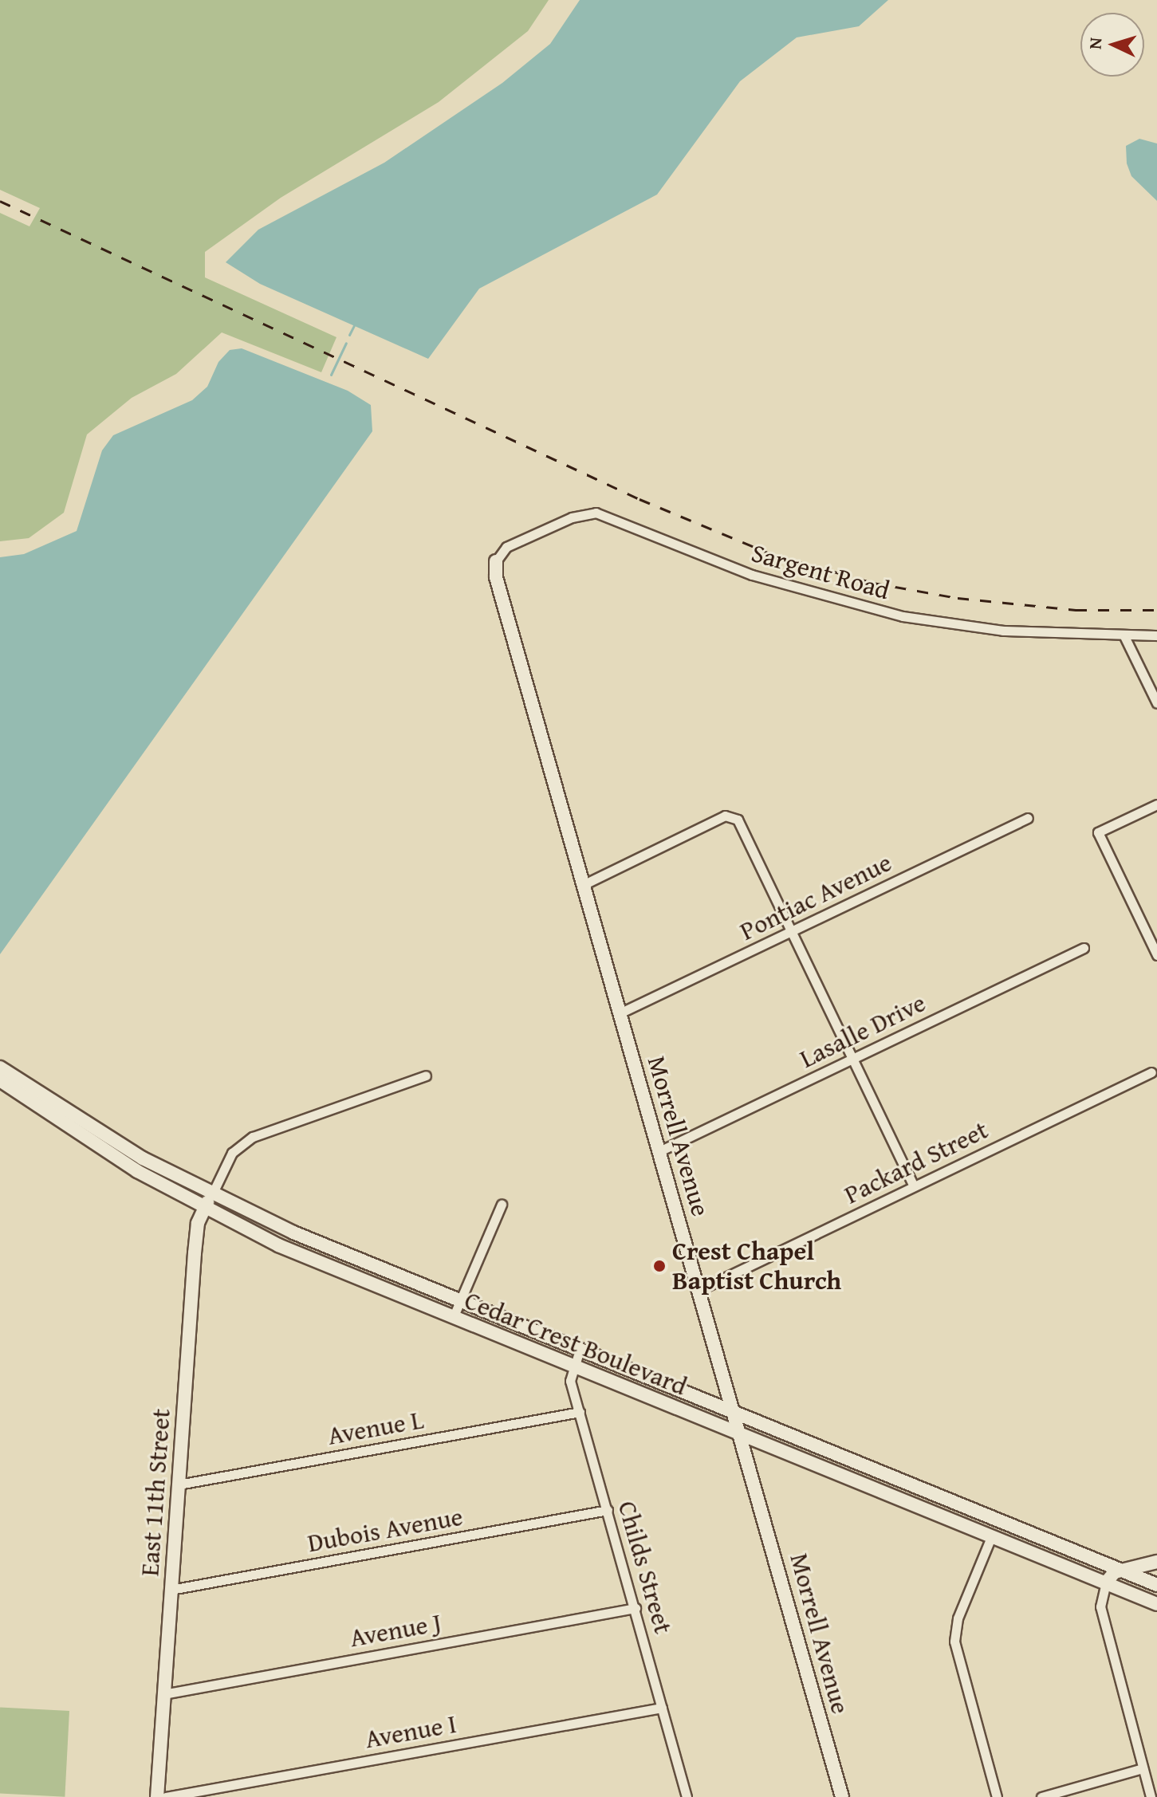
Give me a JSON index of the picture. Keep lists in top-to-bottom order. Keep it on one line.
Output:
{"streets":{"main road":["Morrell Avenue","Cedar Crest Boulevard","East 11th Street"],"street":["Sargent Road","Pontiac Avenue","Lasalle Drive","Packard Street","Avenue L","Dubois Avenue","Childs Street","Avenue J","Avenue I"]},"crossings":[["Sargent Road","Morrell Avenue"],["Pontiac Avenue","Morrell Avenue"],["Lasalle Drive","Morrell Avenue"],["Morrell Avenue","Packard Street"],["Morrell Avenue","Cedar Crest Boulevard"],["Cedar Crest Boulevard","East 11th Street"],["Cedar Crest Boulevard","Childs Street"],["Avenue L","East 11th Street"],["Avenue L","Childs Street"],["East 11th Street","Dubois Avenue"],["East 11th Street","Avenue J"],["Dubois Avenue","Childs Street"],["Childs Street","Avenue J"],["Childs Street","Avenue I"]],"places":["Crest Chapel Baptist Church"],"north":"left"}
